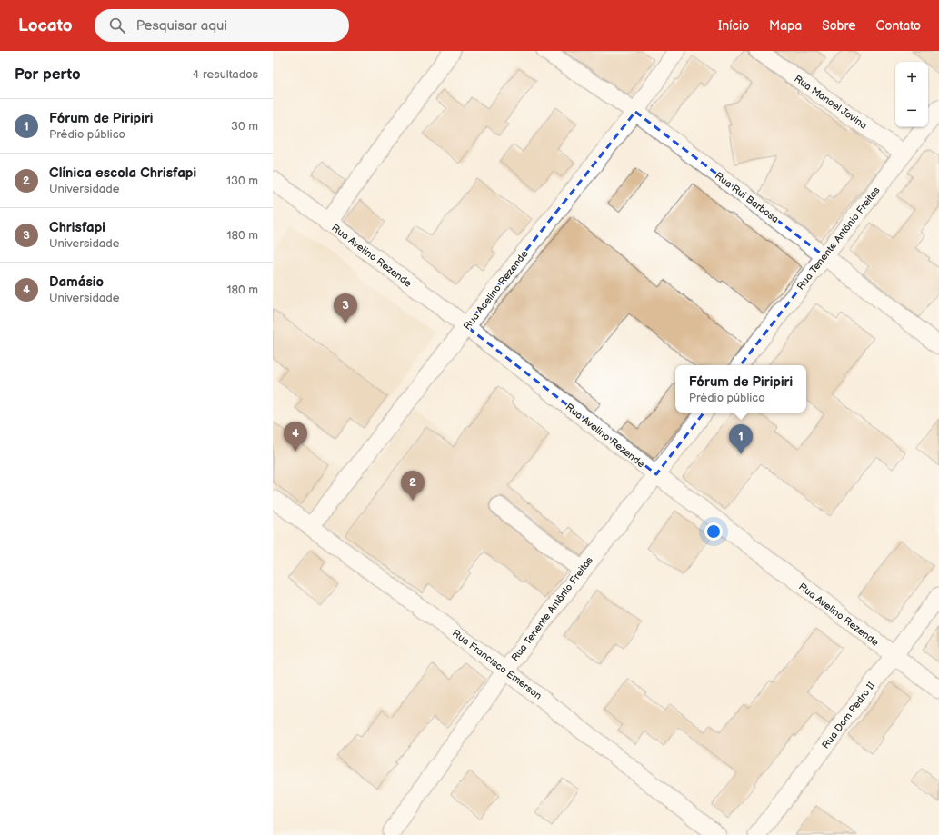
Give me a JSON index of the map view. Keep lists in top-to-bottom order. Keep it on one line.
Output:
{"streets":{"street":["Rua Manoel Jovina","Rua Rui Barbosa","Rua Tenente Antônio Freitas","Rua Avelino Rezende","Rua Acelino Rezende","Rua Francisco Emerson","Rua Dom Pedro II"]},"crossings":[["Rua Manoel Jovina","Rua Tenente Antônio Freitas"],["Rua Rui Barbosa","Rua Tenente Antônio Freitas"],["Rua Rui Barbosa","Rua Acelino Rezende"],["Rua Tenente Antônio Freitas","Rua Avelino Rezende"],["Rua Tenente Antônio Freitas","Rua Francisco Emerson"],["Rua Avelino Rezende","Rua Acelino Rezende"],["Rua Avelino Rezende","Rua Dom Pedro II"],["Rua Acelino Rezende","Rua Francisco Emerson"]],"page":{"header":"Locato","search":"Pesquisar aqui","nav":["Início","Mapa","Sobre","Contato"],"heading":["Por perto","4 resultados"],"map_buttons":["+","−"],"list":[{"mark":"1","name":"Fórum de Piripiri","note":"Prédio público","value":"30 m"},{"mark":"2","name":"Clínica escola Chrisfapi","note":"Universidade","value":"130 m"},{"mark":"3","name":"Chrisfapi","note":"Universidade","value":"180 m"},{"mark":"4","name":"Damásio","note":"Universidade","value":"180 m"}],"pins":["3","4","1","2"],"popup":["Fórum de Piripiri","Prédio público"]}}
